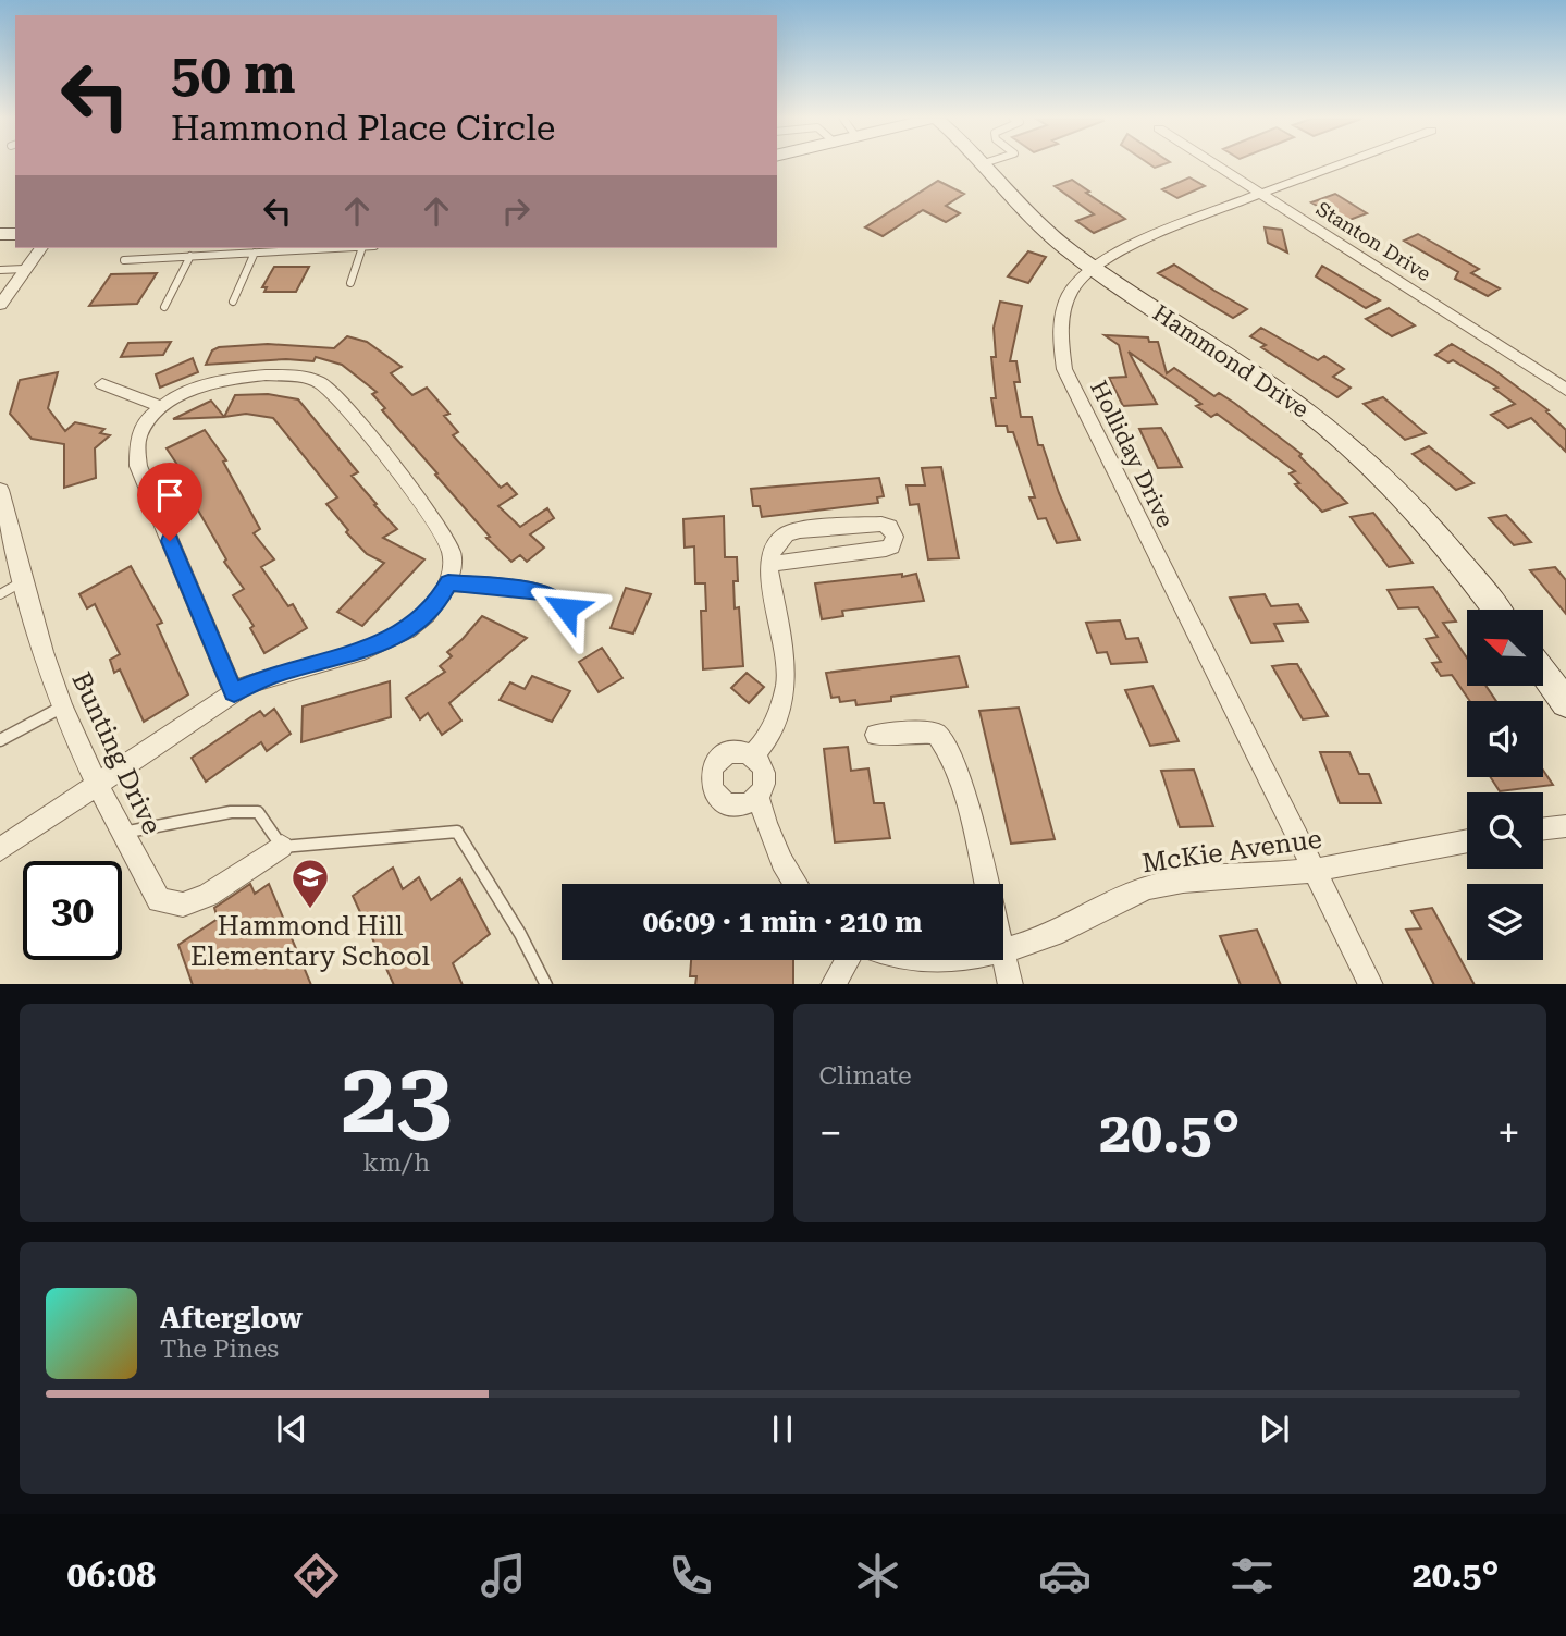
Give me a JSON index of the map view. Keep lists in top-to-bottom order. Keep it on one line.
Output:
{"streets":{"street":["Stanton Drive","Hammond Drive","Holliday Drive","Bunting Drive","McKie Avenue"]},"crossings":[["Stanton Drive","Holliday Drive"],["Hammond Drive","Holliday Drive"],["Holliday Drive","McKie Avenue"]],"places":{"school or university":["Hammond Hill Elementary School"]},"north":"top left","page":{"turn":["50 m","Hammond Place Circle"],"limit":"30","trip":"06:09 · 1 min · 210 m","tile":[["23","km/h"],"Climate"],"heat":["−","20.5°","+"],"song":["Afterglow","The Pines"],"tabs":["06:08","20.5°"]}}
